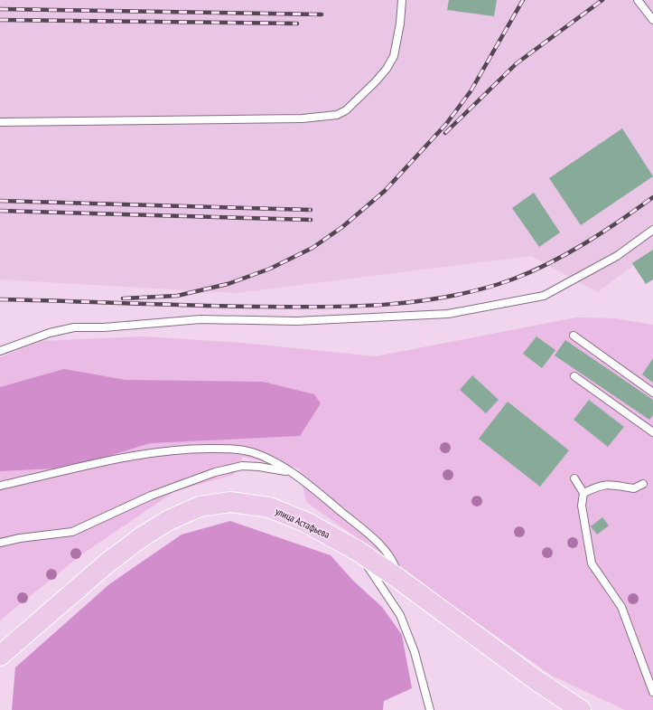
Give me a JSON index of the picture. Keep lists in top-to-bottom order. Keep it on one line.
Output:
{"streets":{"main road":["улица Астафьева"]}}
